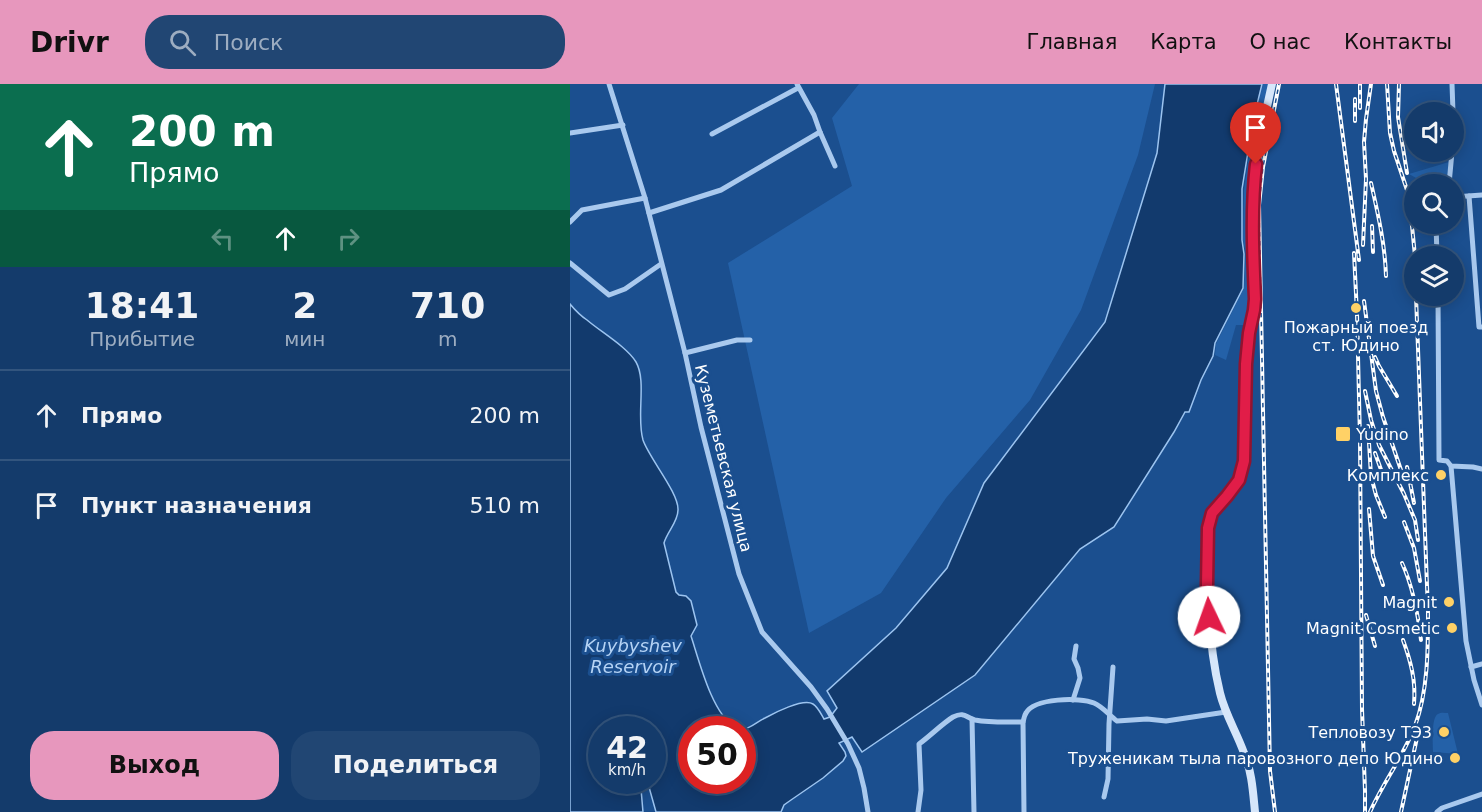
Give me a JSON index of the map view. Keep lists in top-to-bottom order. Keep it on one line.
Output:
{"streets":{"street":["Куземетьевская улица"]},"water":["Kuybyshev Reservoir"],"places":{"other":["Пожарный поезд ст. Юдино","Комплекс","Magnit","Magnit Cosmetic","Тепловозу ТЭ3","Труженикам тыла паровозного депо Юдино"],"transit":["Yudino"]},"page":{"header":"Drivr","search":"Поиск","nav":["Главная","Карта","О нас","Контакты"],"turn":["200 m","Прямо"],"eta":["18:41","Прибытие","2","мин","710","m"],"list":[{"name":"Прямо","value":"200 m"},{"name":"Пункт назначения","value":"510 m"}],"speed":"42 km/h","limit":"50","buttons":["Выход","Поделиться"]}}
